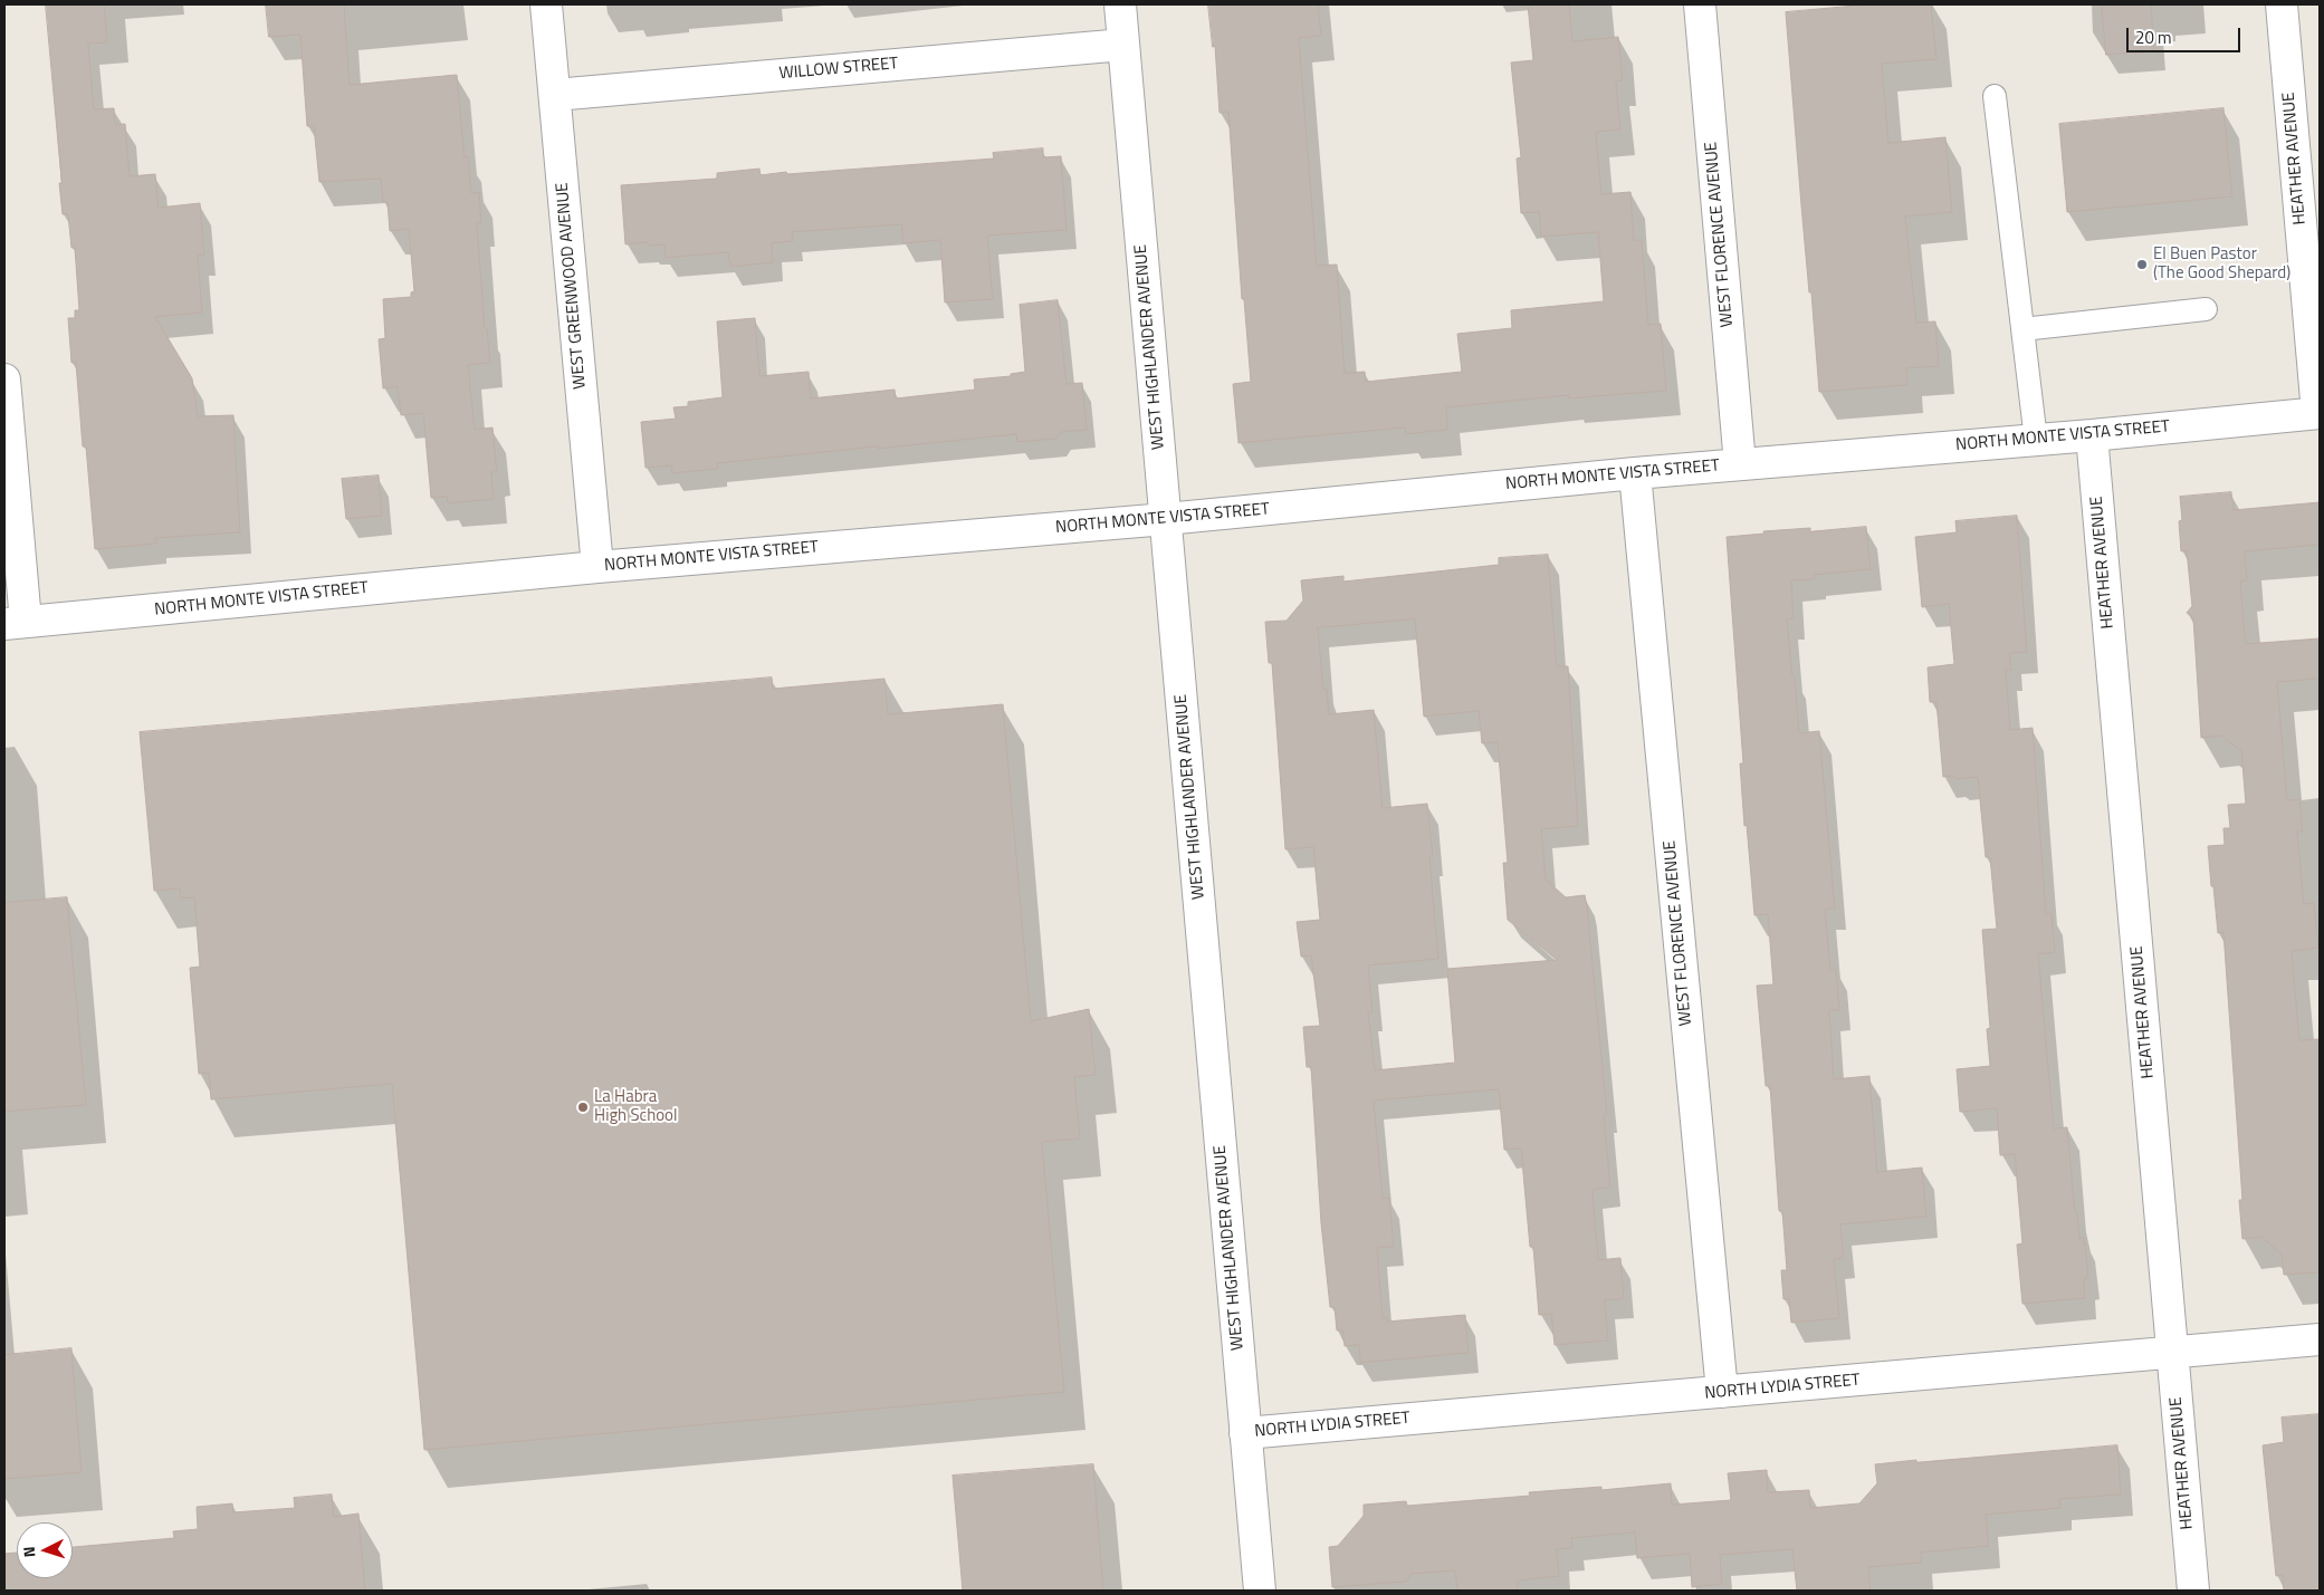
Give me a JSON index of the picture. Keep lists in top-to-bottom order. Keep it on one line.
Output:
{"streets":{"street":["WILLOW STREET","HEATHER AVENUE","WEST FLORENCE AVENUE","WEST GREENWOOD AVENUE","WEST HIGHLANDER AVENUE","NORTH MONTE VISTA STREET","NORTH LYDIA STREET"]},"crossings":[["WILLOW STREET","WEST GREENWOOD AVENUE"],["WILLOW STREET","WEST HIGHLANDER AVENUE"],["HEATHER AVENUE","NORTH MONTE VISTA STREET"],["HEATHER AVENUE","NORTH LYDIA STREET"],["WEST FLORENCE AVENUE","NORTH MONTE VISTA STREET"],["WEST FLORENCE AVENUE","NORTH LYDIA STREET"],["WEST GREENWOOD AVENUE","NORTH MONTE VISTA STREET"],["WEST HIGHLANDER AVENUE","NORTH MONTE VISTA STREET"],["WEST HIGHLANDER AVENUE","NORTH LYDIA STREET"]],"places":["El Buen Pastor (The Good Shepard)","La Habra High School"],"scale_bar":"20 m","north":"left"}
